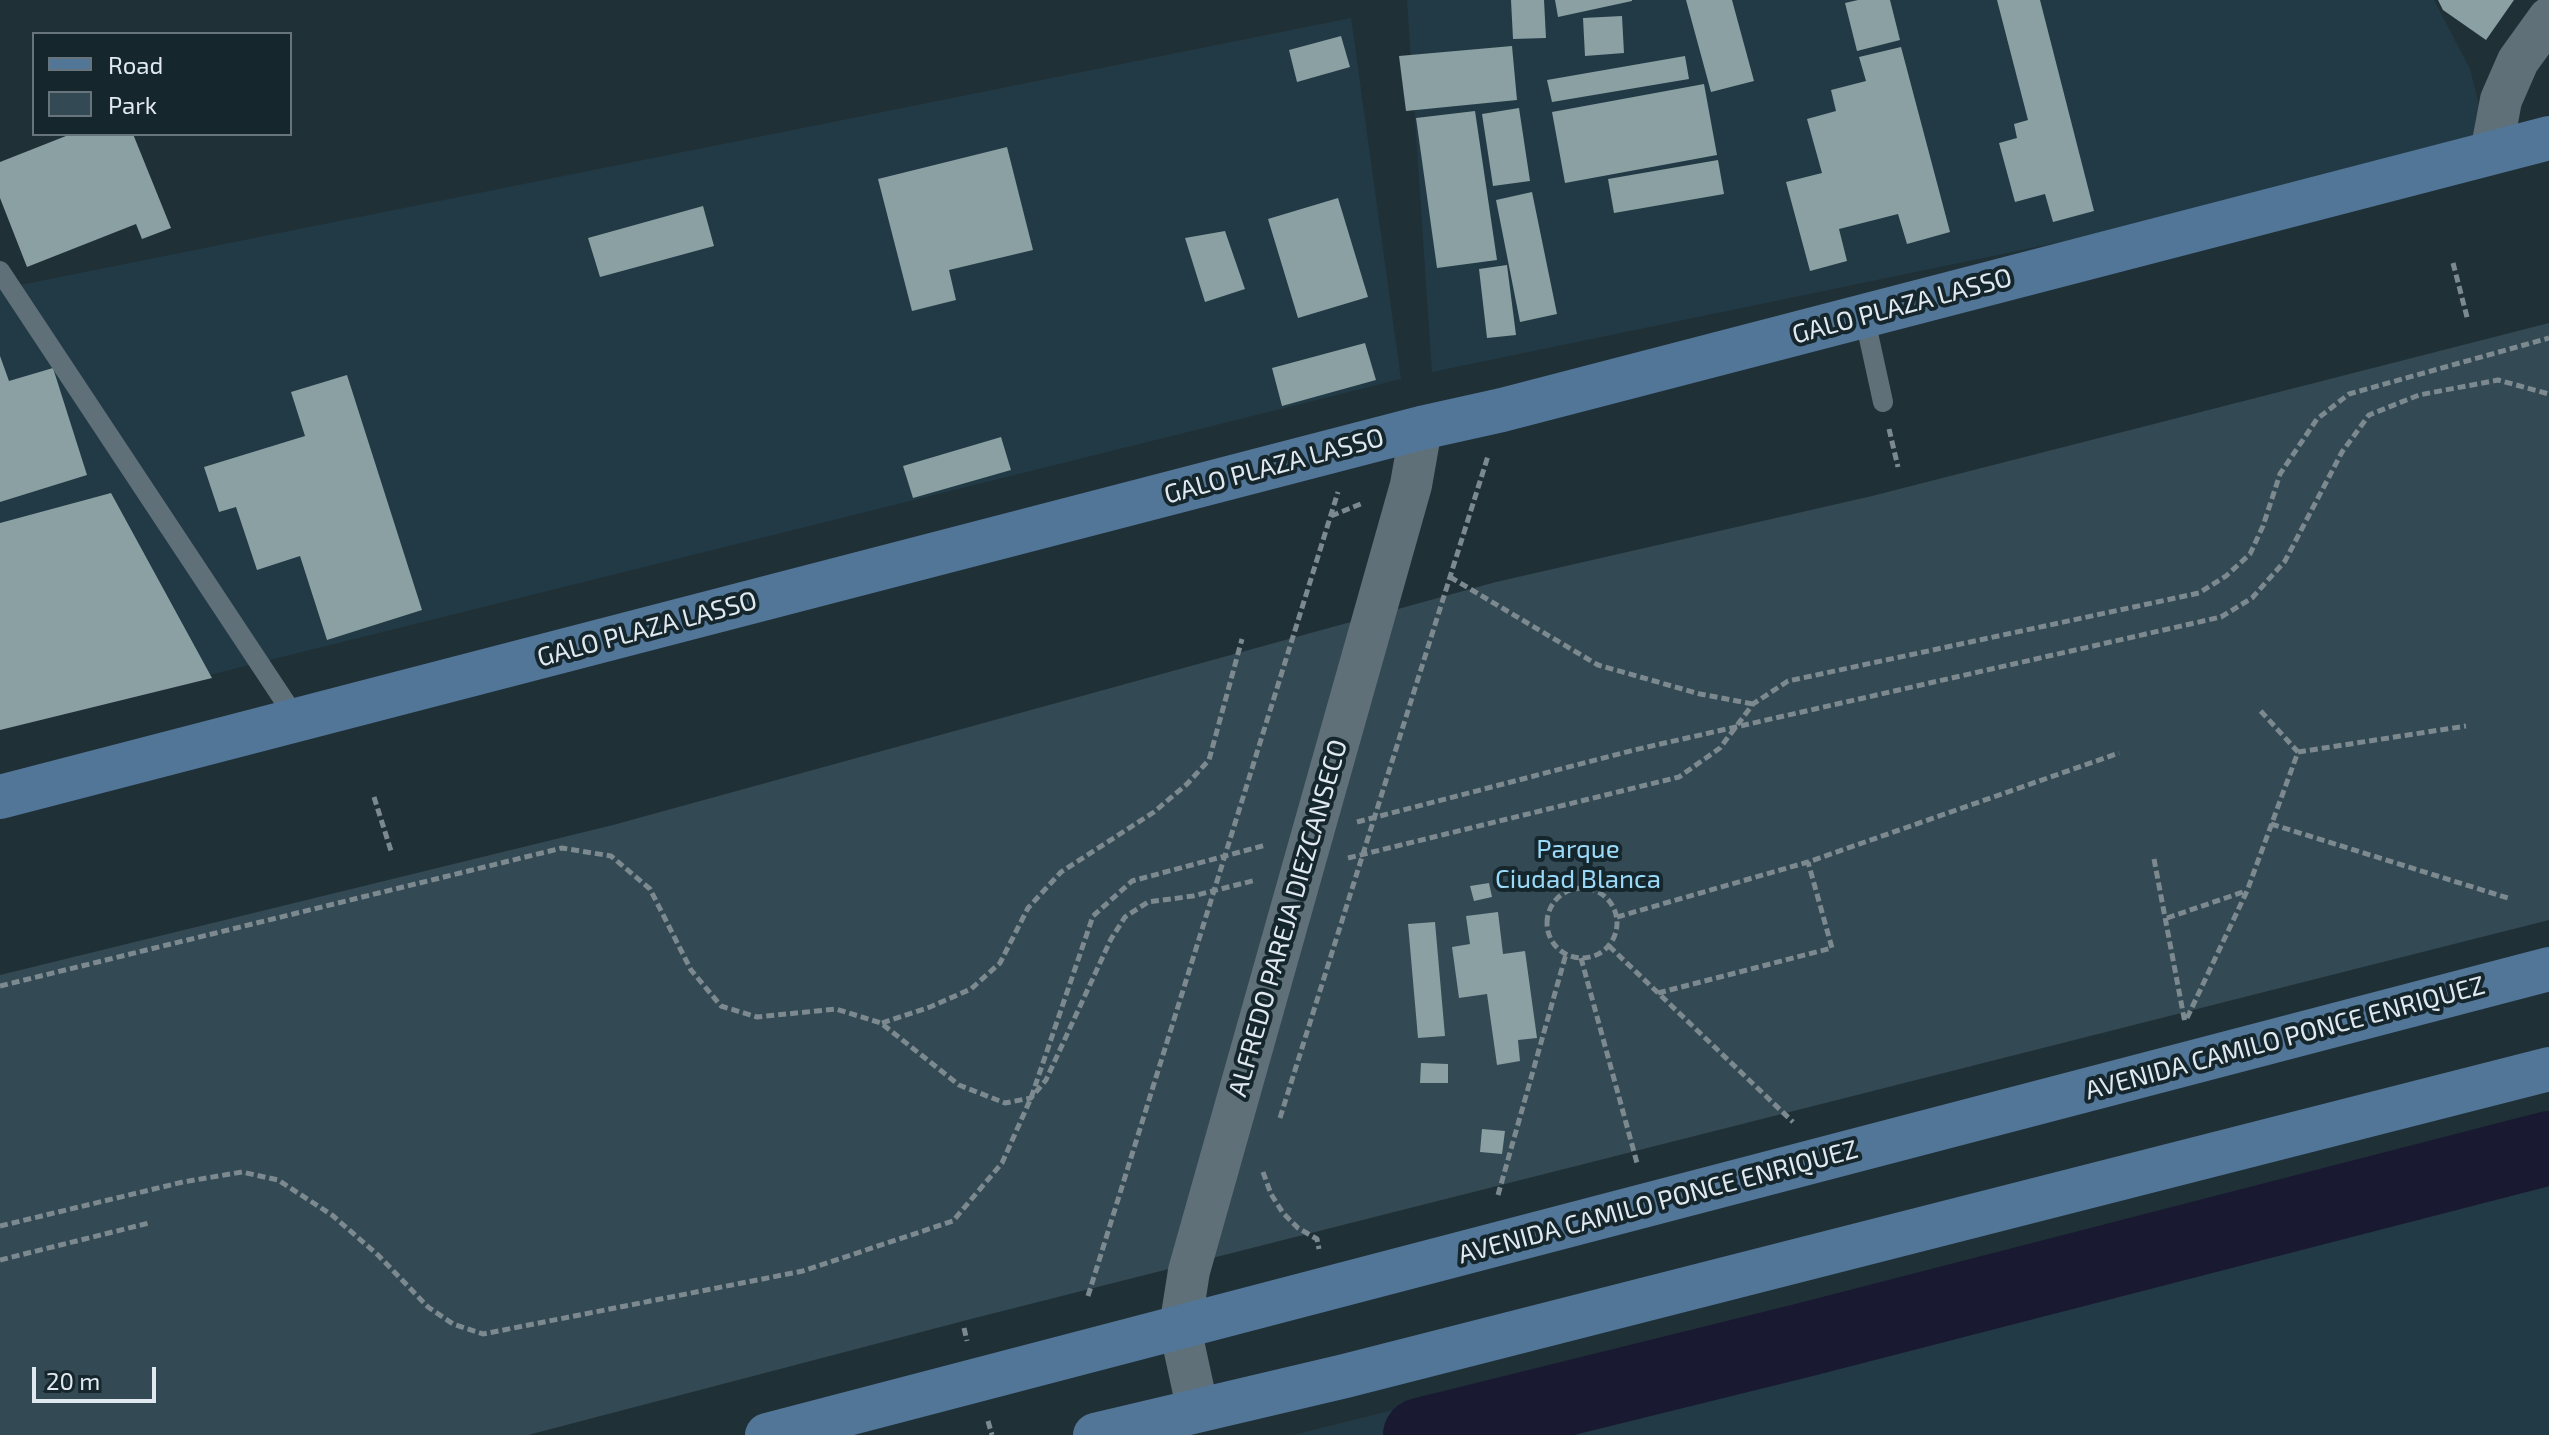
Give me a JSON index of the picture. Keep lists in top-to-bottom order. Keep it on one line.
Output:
{"streets":{"main road":["GALO PLAZA LASSO","AVENIDA CAMILO PONCE ENRIQUEZ"],"street":["ALFREDO PAREJA DIEZCANSECO"]},"crossings":[["GALO PLAZA LASSO","ALFREDO PAREJA DIEZCANSECO"],["ALFREDO PAREJA DIEZCANSECO","AVENIDA CAMILO PONCE ENRIQUEZ"]],"parks":["Parque Ciudad Blanca"],"legend":["Road","Park"],"scale_bar":"20 m"}
